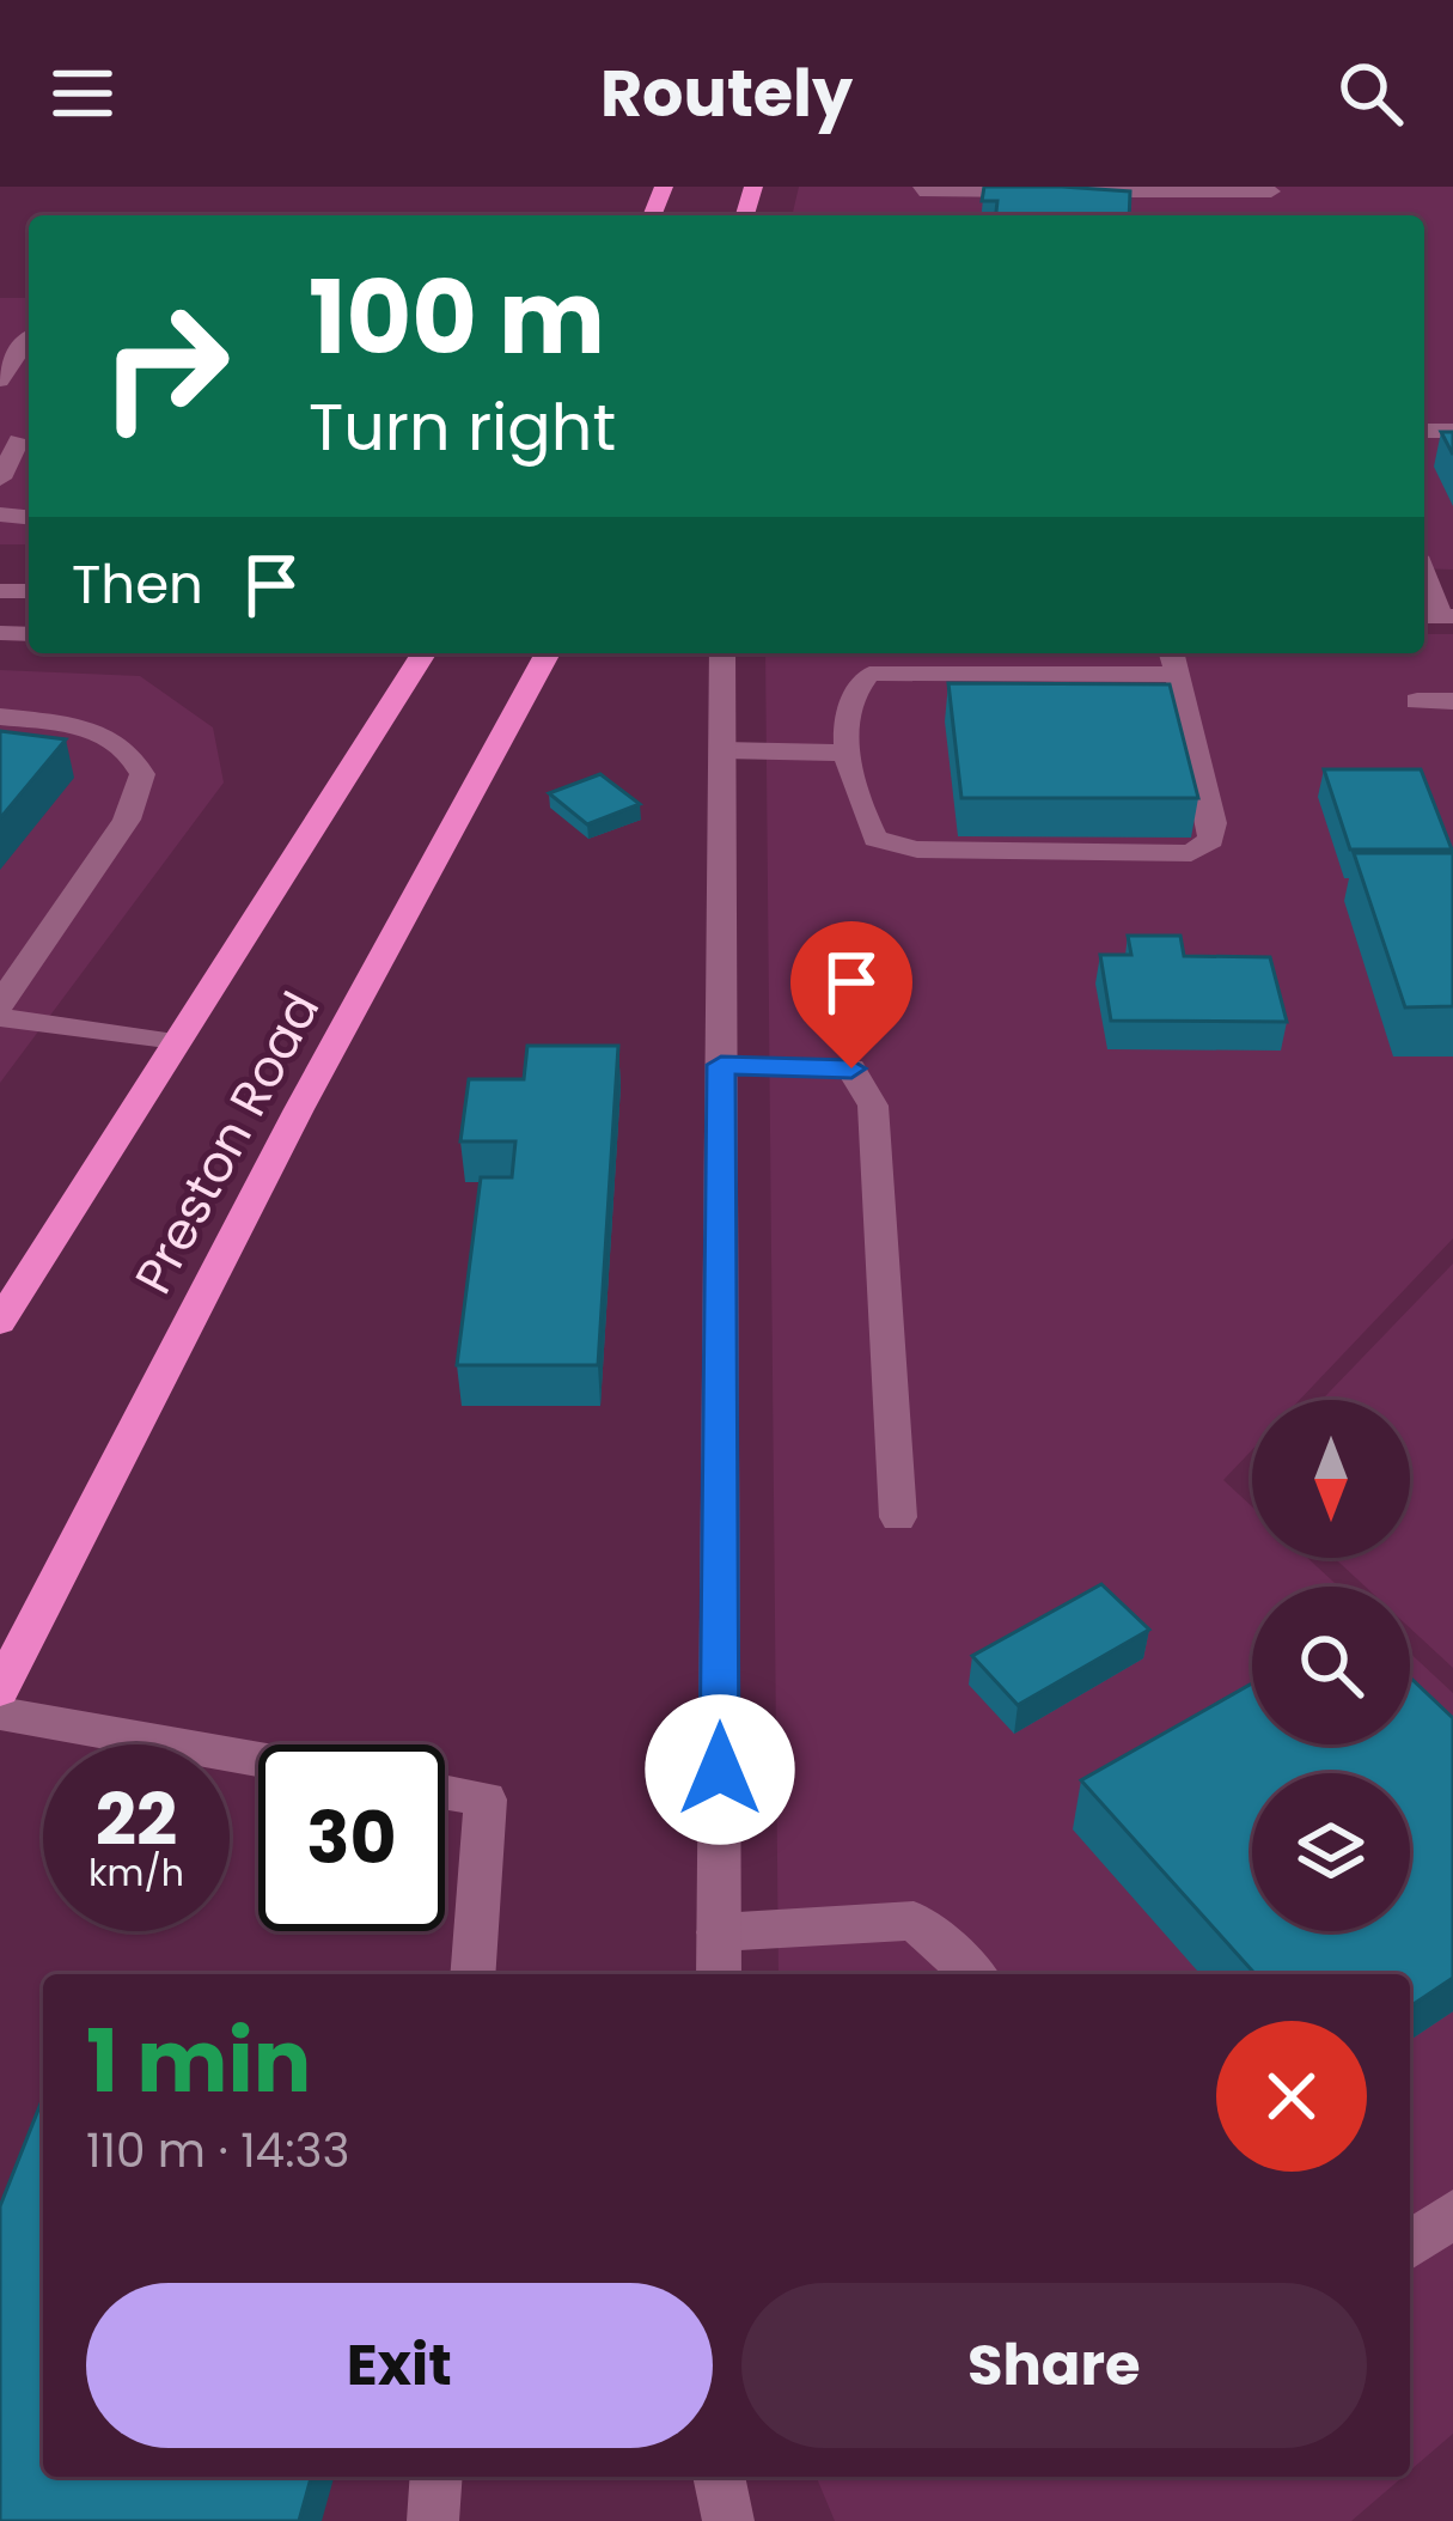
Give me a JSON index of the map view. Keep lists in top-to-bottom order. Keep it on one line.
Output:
{"streets":{"main road":["Preston Road"]},"north":"bottom","page":{"header":"Routely","turn":["100 m","Turn right"],"then":"Then","speed":"22 km/h","limit":"30","heading":["1 min","110 m · 14:33"],"buttons":["Exit","Share"]}}
